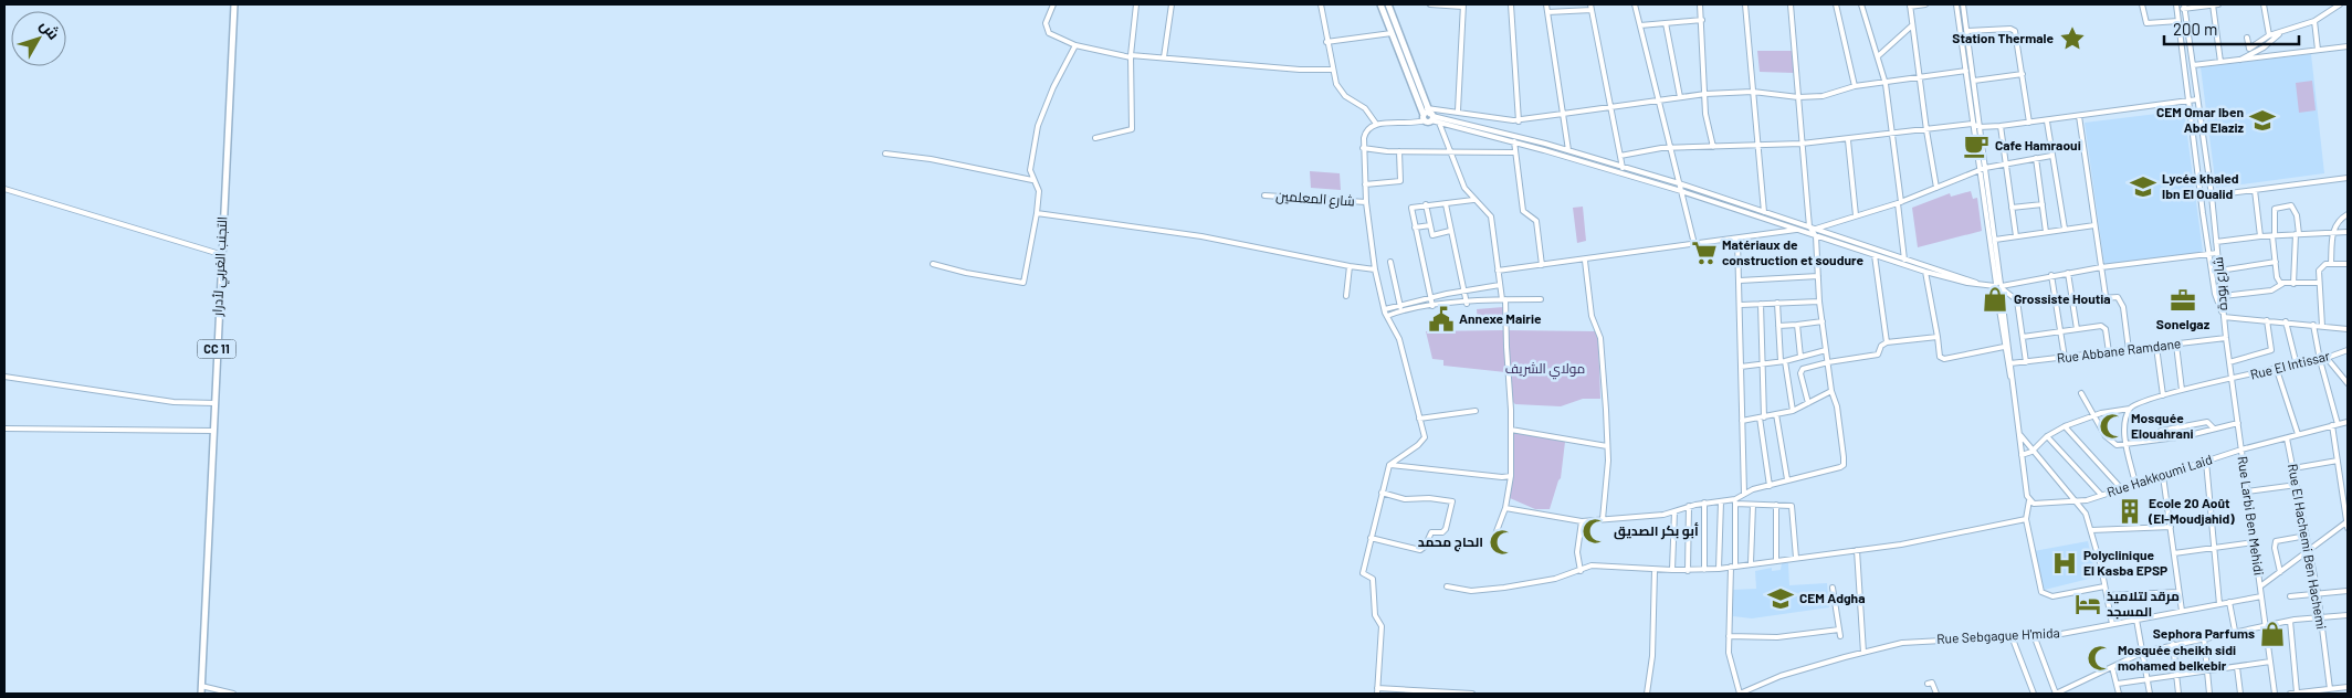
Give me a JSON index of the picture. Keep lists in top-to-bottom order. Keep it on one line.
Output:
{"streets":{"main road":["التجنب الغربي لأدرار","CC 11"],"street":["شارع المعلمين","شارع بودة","Rue Abbane Ramdane","Rue El Intissar","Rue Hakkoumi Laid","Rue Larbi Ben Mehidi","Rue El Hachemi Ben Hachemi","Rue Sebgague H'mida"]},"crossings":[["شارع بودة","Rue Larbi Ben Mehidi"],["Rue Abbane Ramdane","Rue Larbi Ben Mehidi"],["Rue El Intissar","Rue Larbi Ben Mehidi"],["Rue Hakkoumi Laid","Rue Larbi Ben Mehidi"],["Rue Hakkoumi Laid","Rue El Hachemi Ben Hachemi"],["Rue Larbi Ben Mehidi","Rue Sebgague H'mida"]],"parks":["مولاي الشريف"],"places":{"place":["Station Thermale"],"school or university":["CEM Omar Iben Abd Elaziz","Lycée khaled Ibn El Oualid","CEM Adgha"],"cafe":["Cafe Hamraoui"],"supermarket":["Matériaux de construction et soudure"],"shop":["Grossiste Houtia","Sephora Parfums"],"office":["Sonelgaz"],"public building":["Annexe Mairie"],"mosque":["Mosquée Elouahrani","أبو بكر الصديق","الحاج محمد","Mosquée cheikh sidi mohamed belkebir"],"building":["Ecole 20 Août (El-Moudjahid)"],"hospital":["Polyclinique El Kasba EPSP"],"hotel":["مرقد لتلاميذ المسجد"]},"scale_bar":"200 m","north":"top right"}
